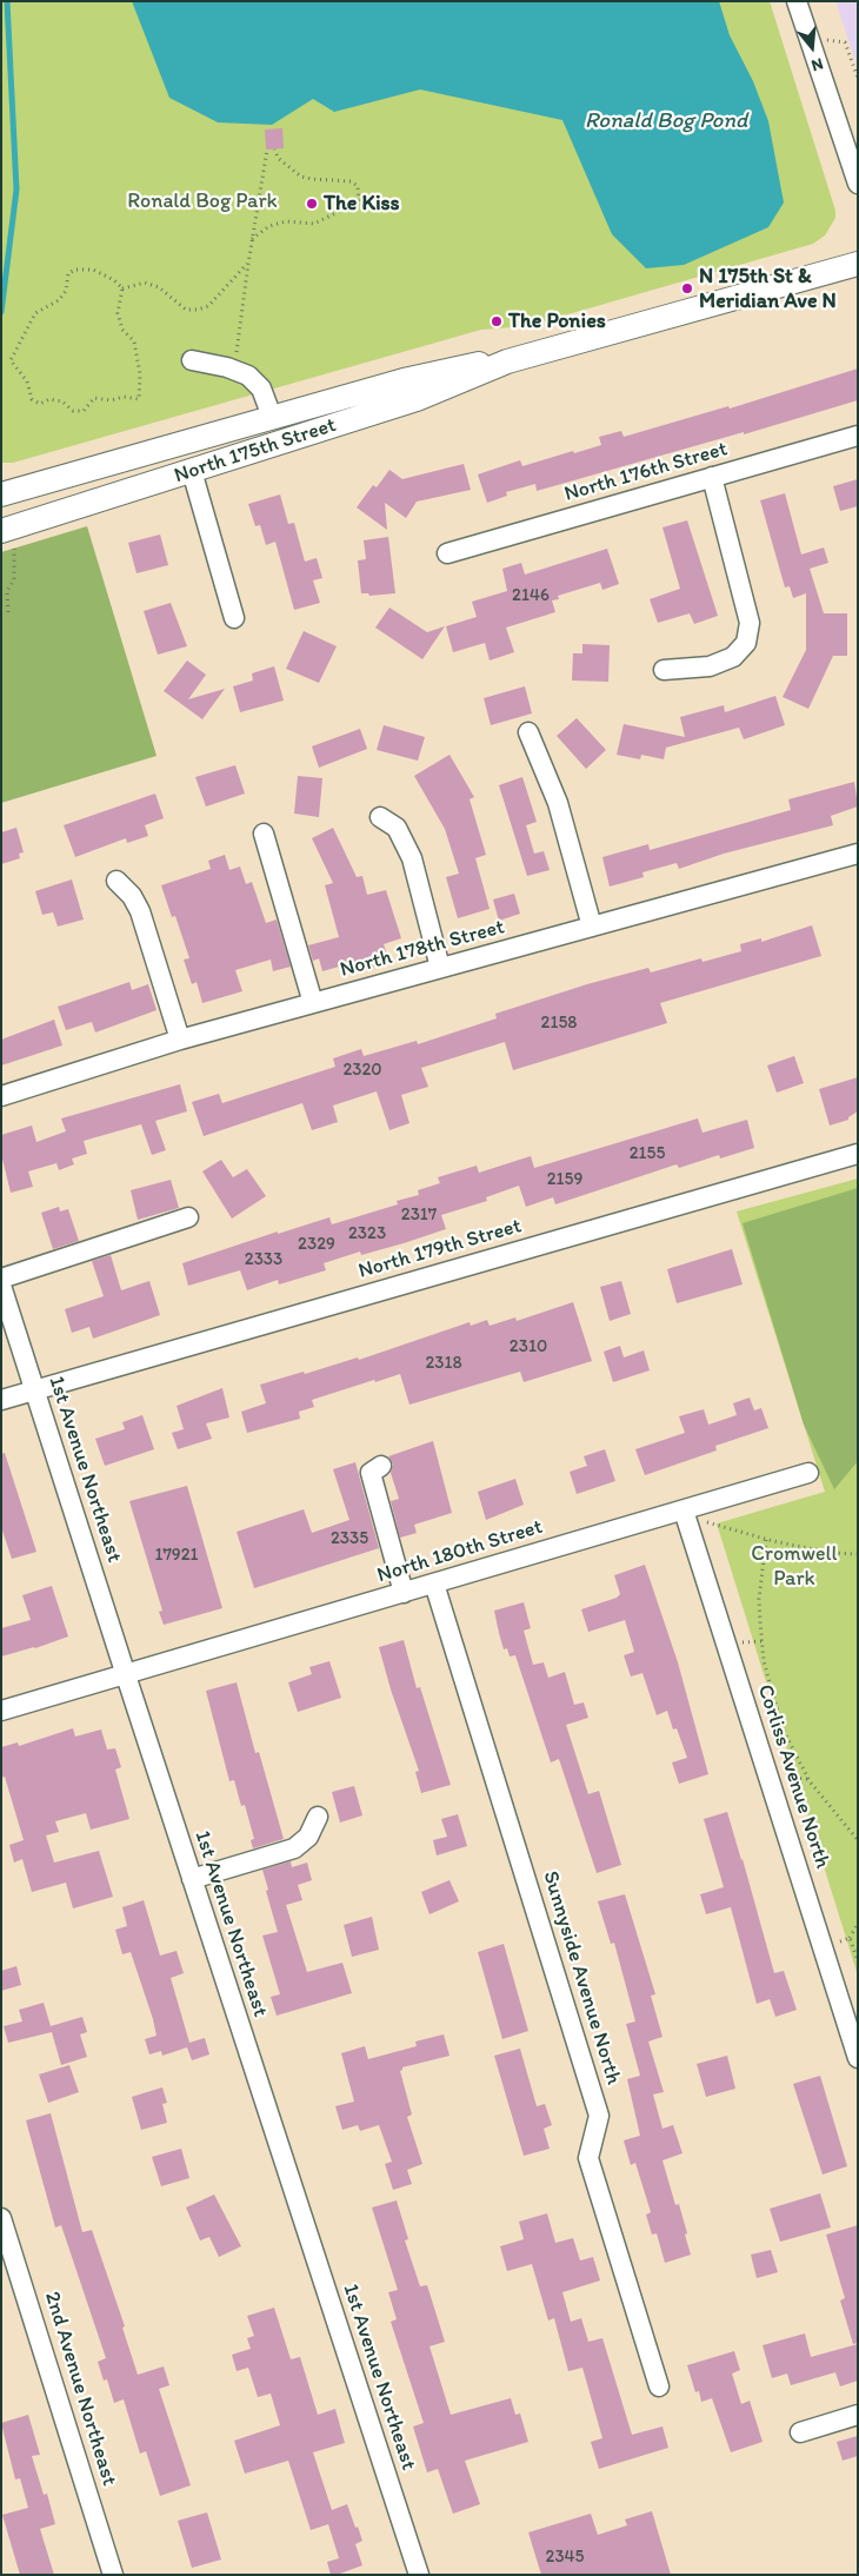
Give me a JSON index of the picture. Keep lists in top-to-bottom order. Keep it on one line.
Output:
{"streets":{"main road":["North 175th Street"],"street":["North 176th Street","North 178th Street","North 179th Street","1st Avenue Northeast","North 180th Street","Corliss Avenue North","Sunnyside Avenue North","2nd Avenue Northeast"]},"crossings":[["North 179th Street","1st Avenue Northeast"],["1st Avenue Northeast","North 180th Street"],["North 180th Street","Corliss Avenue North"],["North 180th Street","Sunnyside Avenue North"]],"water":["Ronald Bog Pond"],"parks":["Ronald Bog Park","Cromwell Park"],"places":["The Kiss","N 175th St & Meridian Ave N","The Ponies"],"house_numbers":["2146","2158","2320","2155","2159","2317","2323","2329","2333","2310","2318","2335","17921","2345"],"north":"bottom"}
